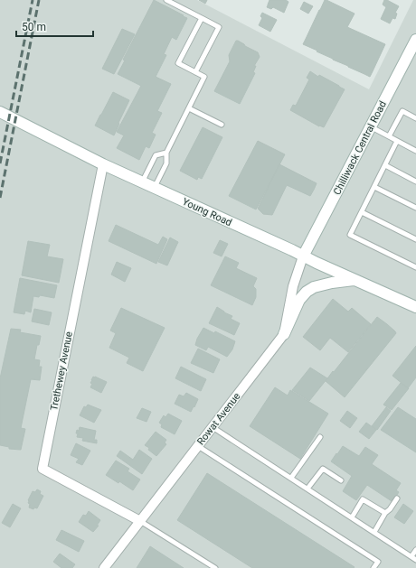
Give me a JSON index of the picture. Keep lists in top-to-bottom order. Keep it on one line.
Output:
{"streets":{"main road":["Chilliwack Central Road","Young Road"],"street":["Trethewey Avenue","Rowat Avenue"]},"crossings":[["Chilliwack Central Road","Young Road"],["Chilliwack Central Road","Rowat Avenue"],["Young Road","Trethewey Avenue"],["Young Road","Rowat Avenue"],["Trethewey Avenue","Rowat Avenue"]],"scale_bar":"50 m"}
